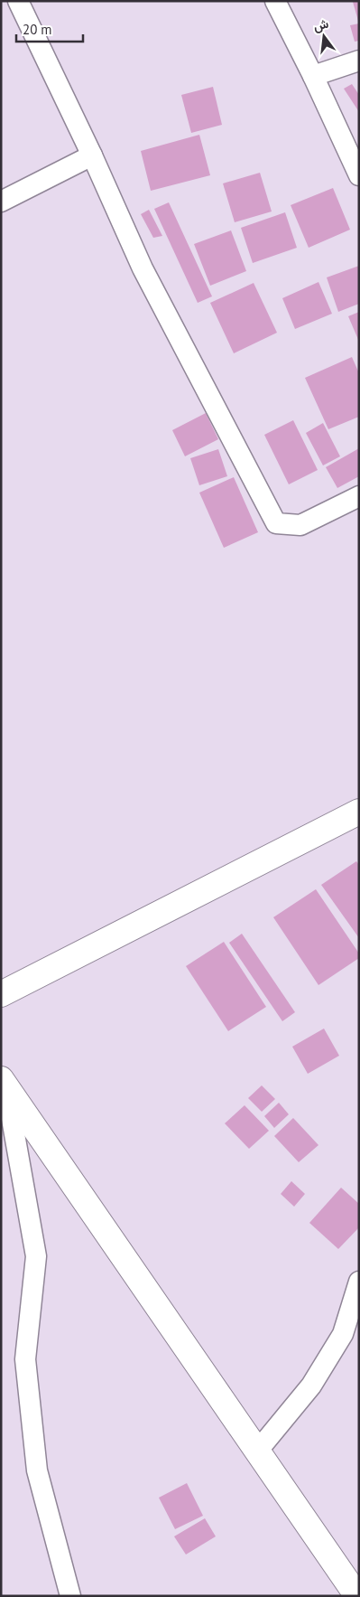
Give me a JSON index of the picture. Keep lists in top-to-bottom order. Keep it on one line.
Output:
{"scale_bar":"20 m","north":"top"}
